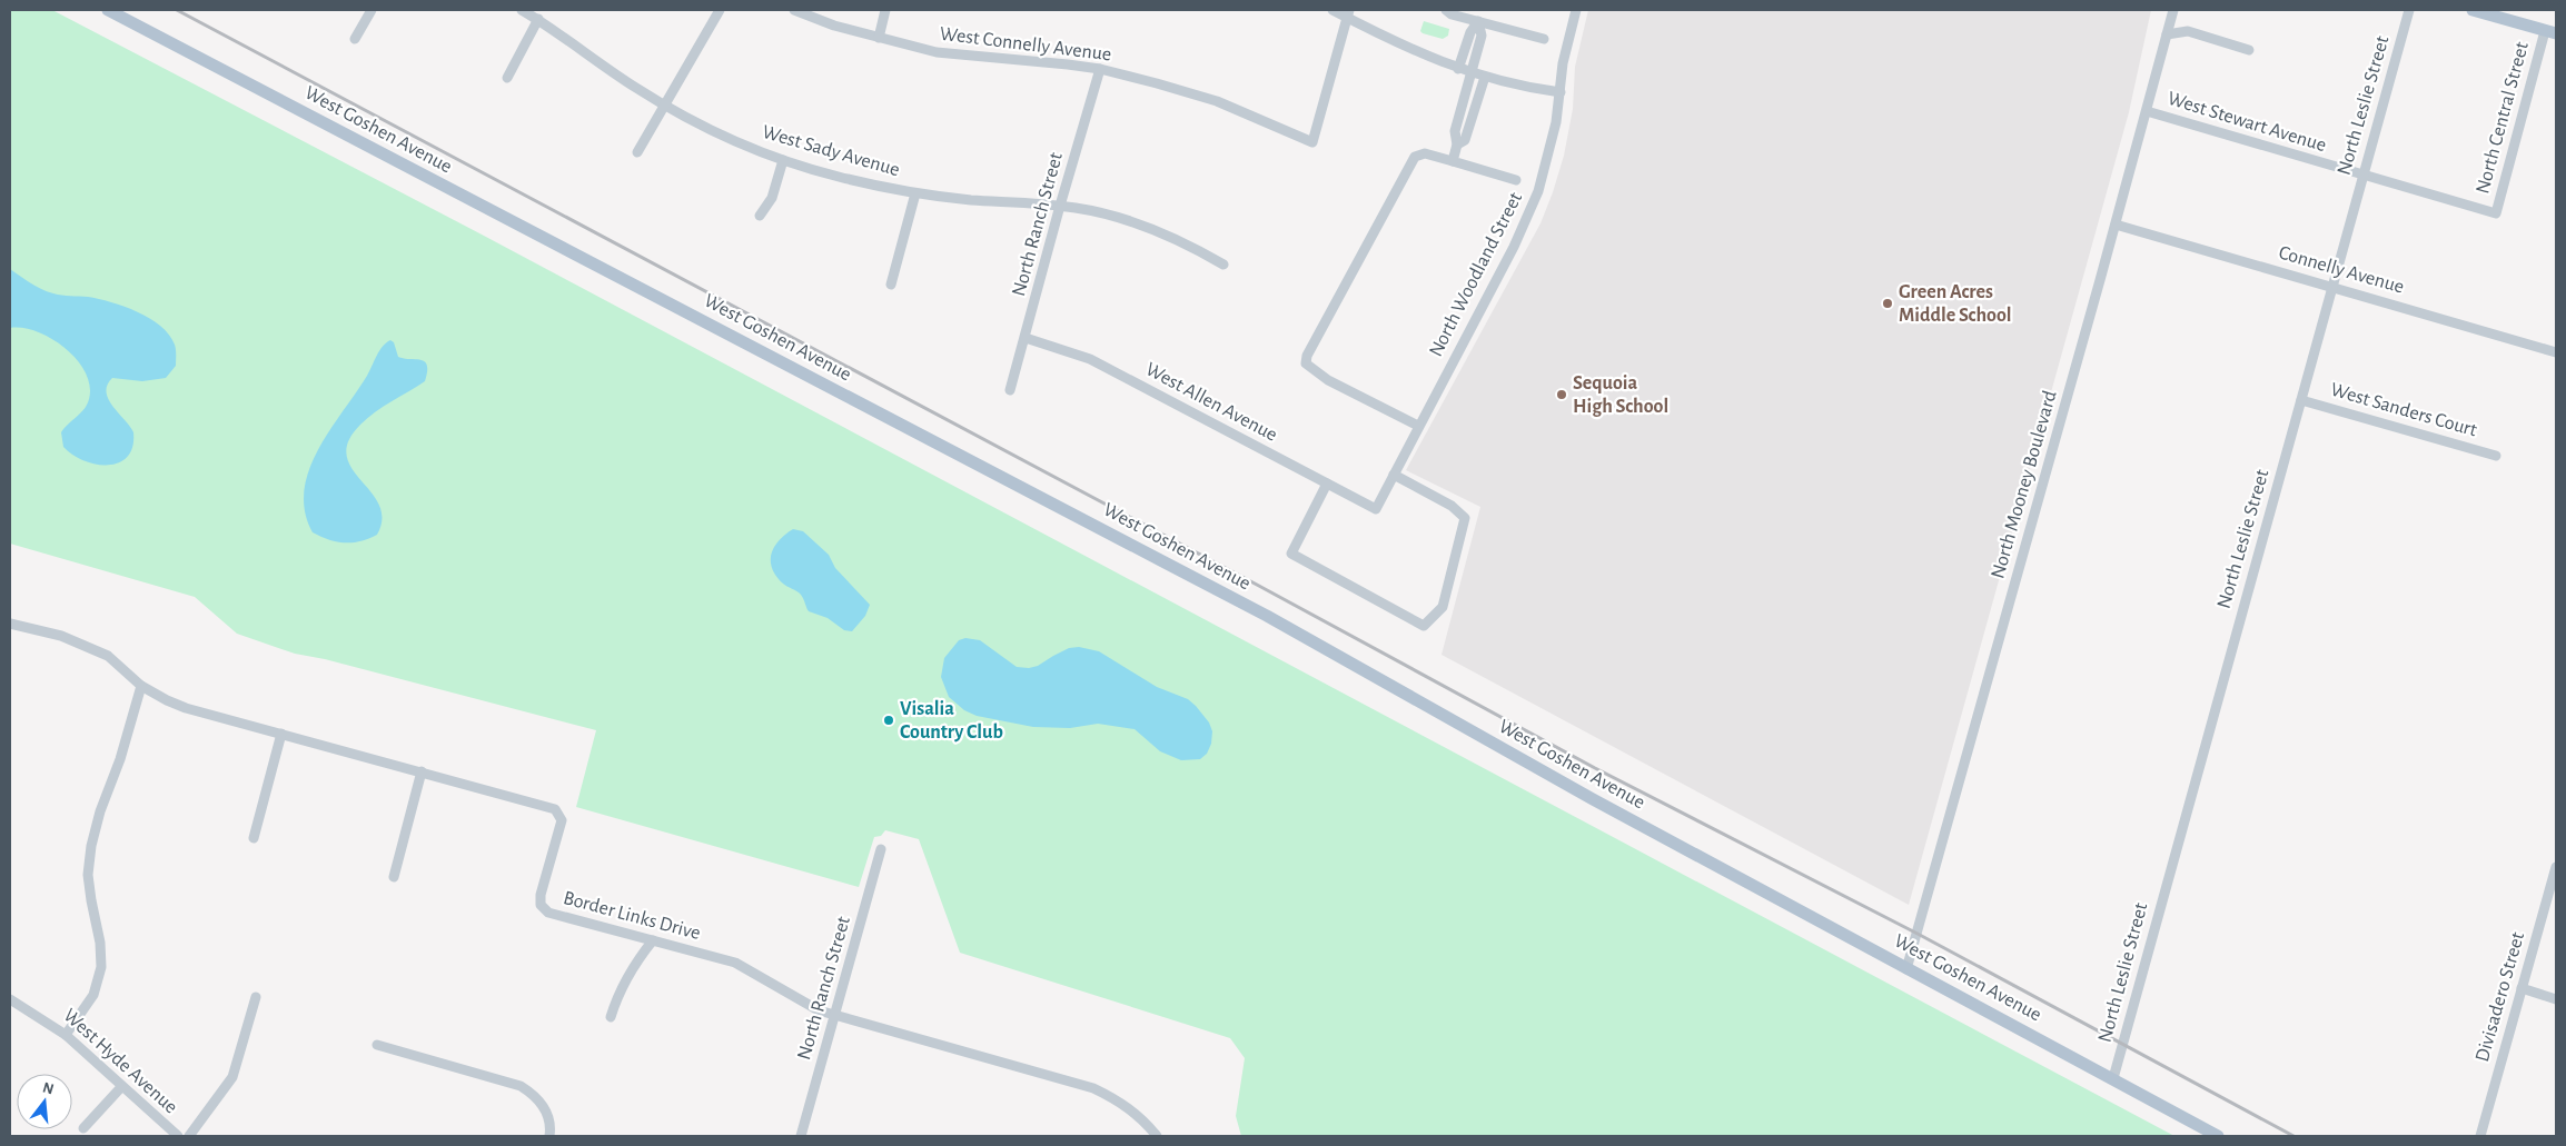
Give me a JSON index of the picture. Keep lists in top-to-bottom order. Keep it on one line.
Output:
{"streets":{"main road":["West Goshen Avenue"],"street":["West Connelly Avenue","North Leslie Street","North Central Street","West Stewart Avenue","West Sady Avenue","North Ranch Street","Connelly Avenue","North Woodland Street","West Allen Avenue","West Sanders Court","North Mooney Boulevard","Border Links Drive","Divisadero Street","West Hyde Avenue"]},"crossings":[["West Connelly Avenue","North Ranch Street"],["North Leslie Street","West Stewart Avenue"],["North Leslie Street","West Goshen Avenue"],["North Leslie Street","Connelly Avenue"],["North Leslie Street","West Sanders Court"],["North Central Street","West Stewart Avenue"],["West Stewart Avenue","North Mooney Boulevard"],["West Goshen Avenue","North Mooney Boulevard"],["West Sady Avenue","North Ranch Street"],["North Ranch Street","West Allen Avenue"],["North Ranch Street","Border Links Drive"],["Connelly Avenue","North Mooney Boulevard"],["North Woodland Street","West Allen Avenue"]],"places":["Green Acres Middle School","Sequoia High School","Visalia Country Club"],"north":"top"}
